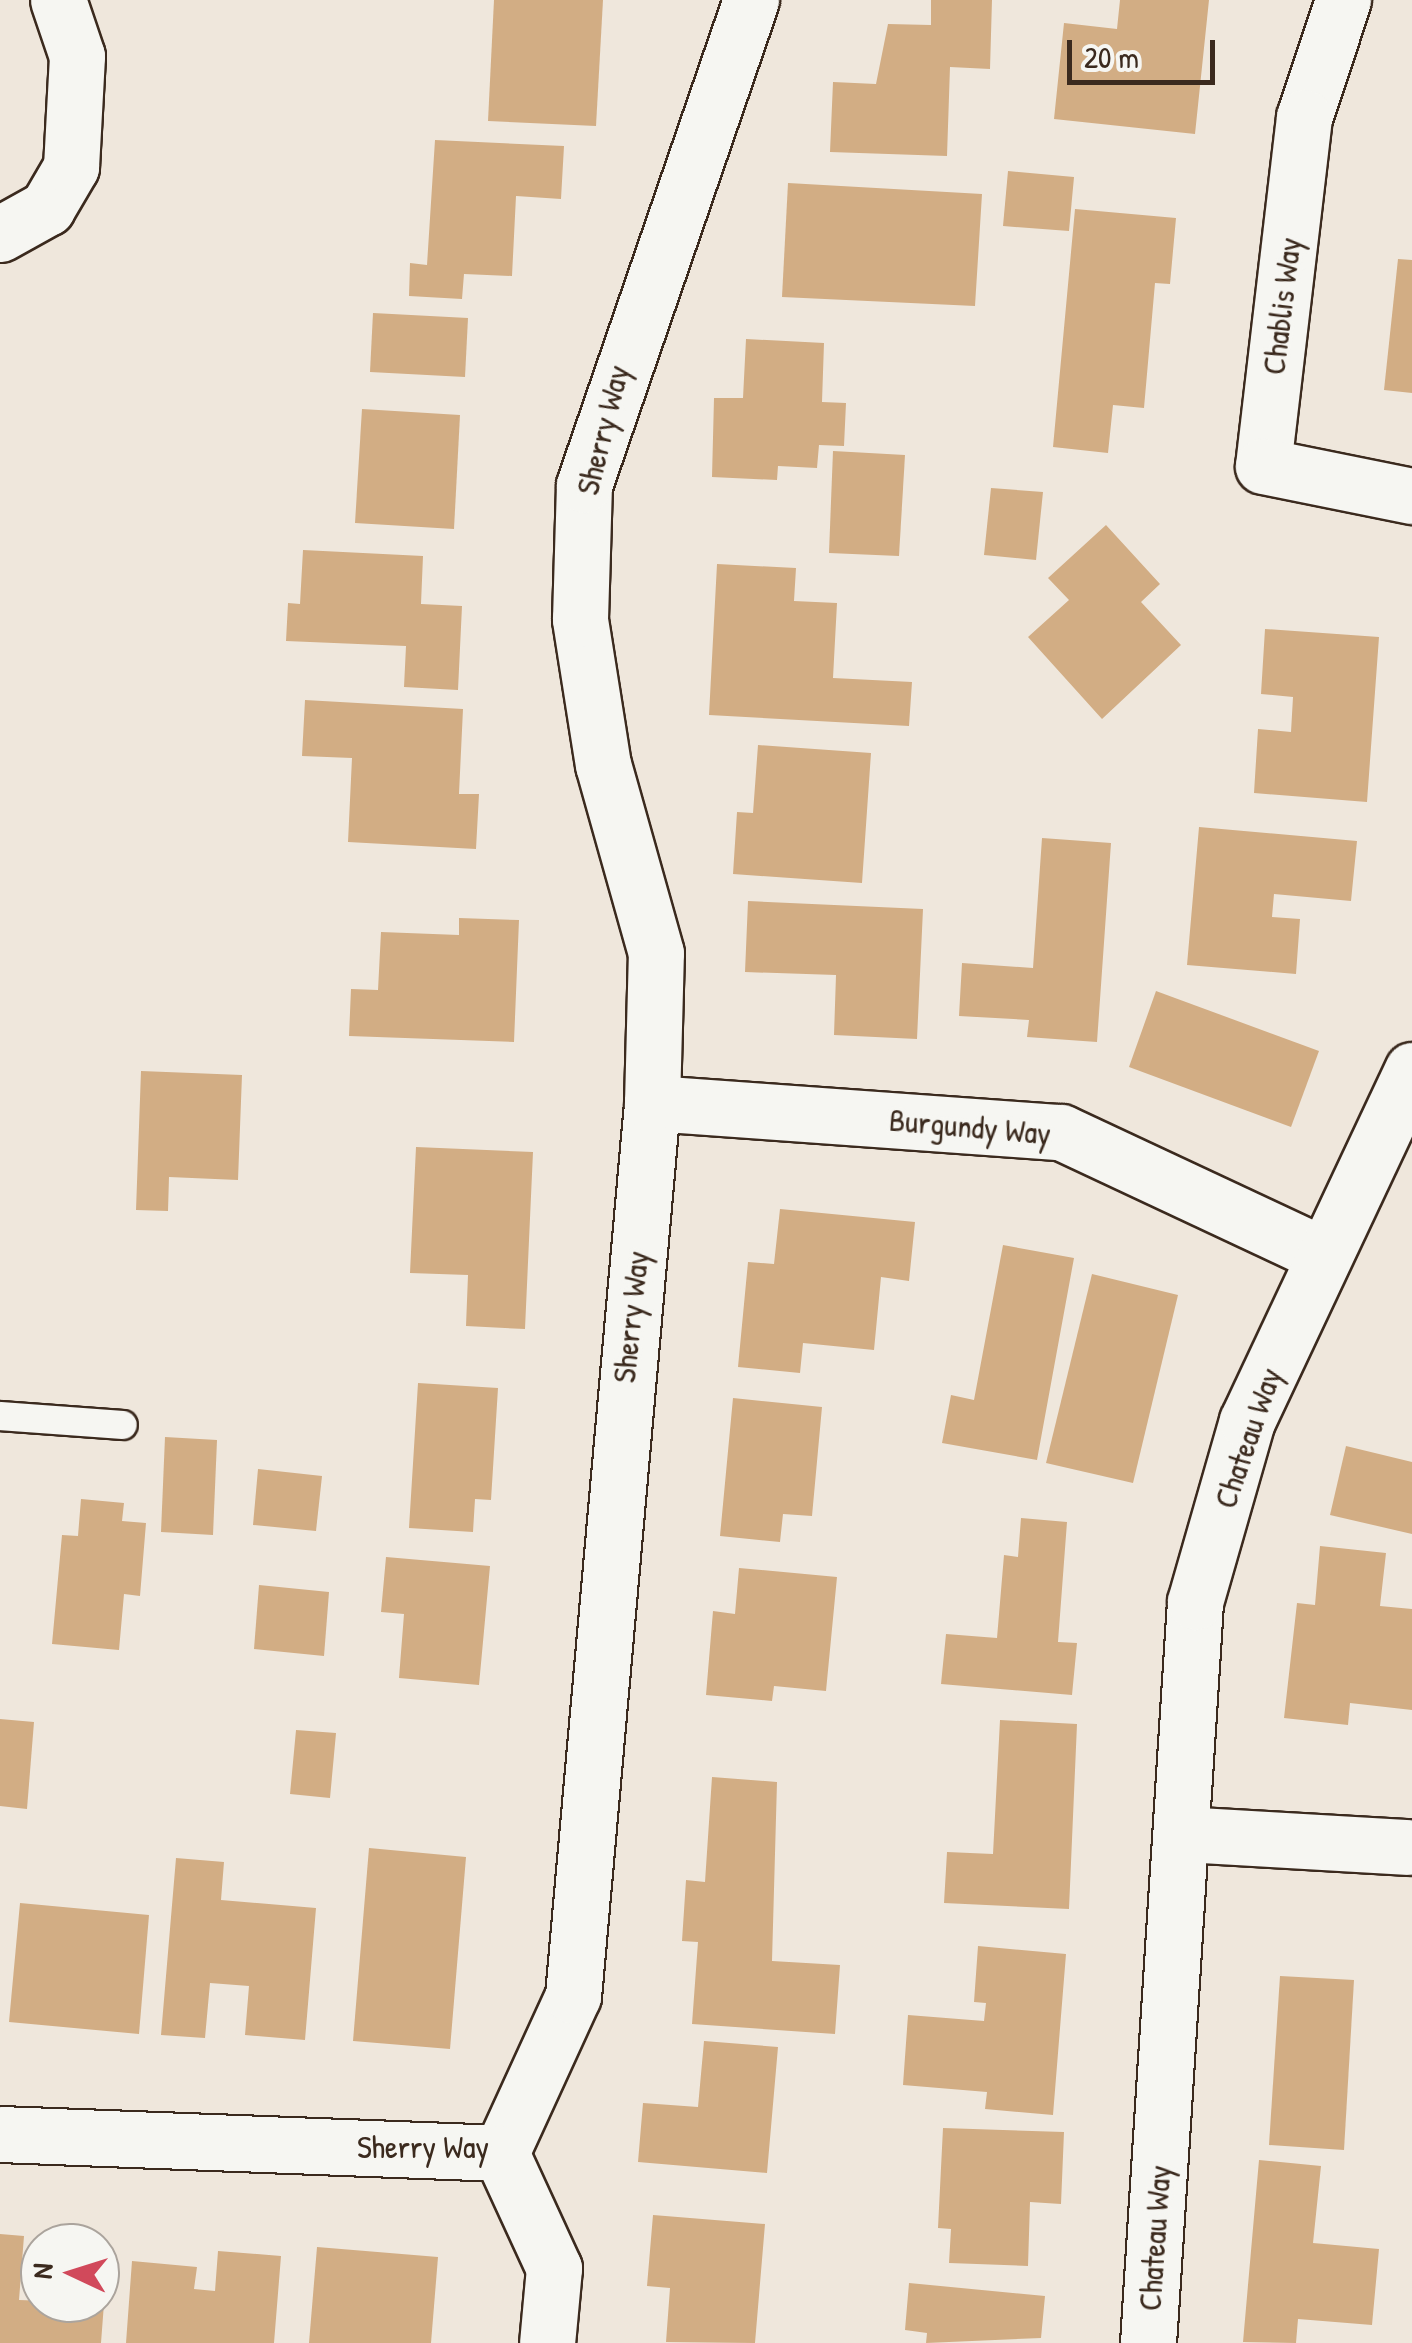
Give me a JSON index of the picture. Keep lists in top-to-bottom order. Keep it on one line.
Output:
{"streets":{"street":["Chablis Way","Sherry Way","Burgundy Way","Chateau Way"]},"crossings":[["Sherry Way","Burgundy Way"],["Burgundy Way","Chateau Way"]],"scale_bar":"20 m","north":"left"}
